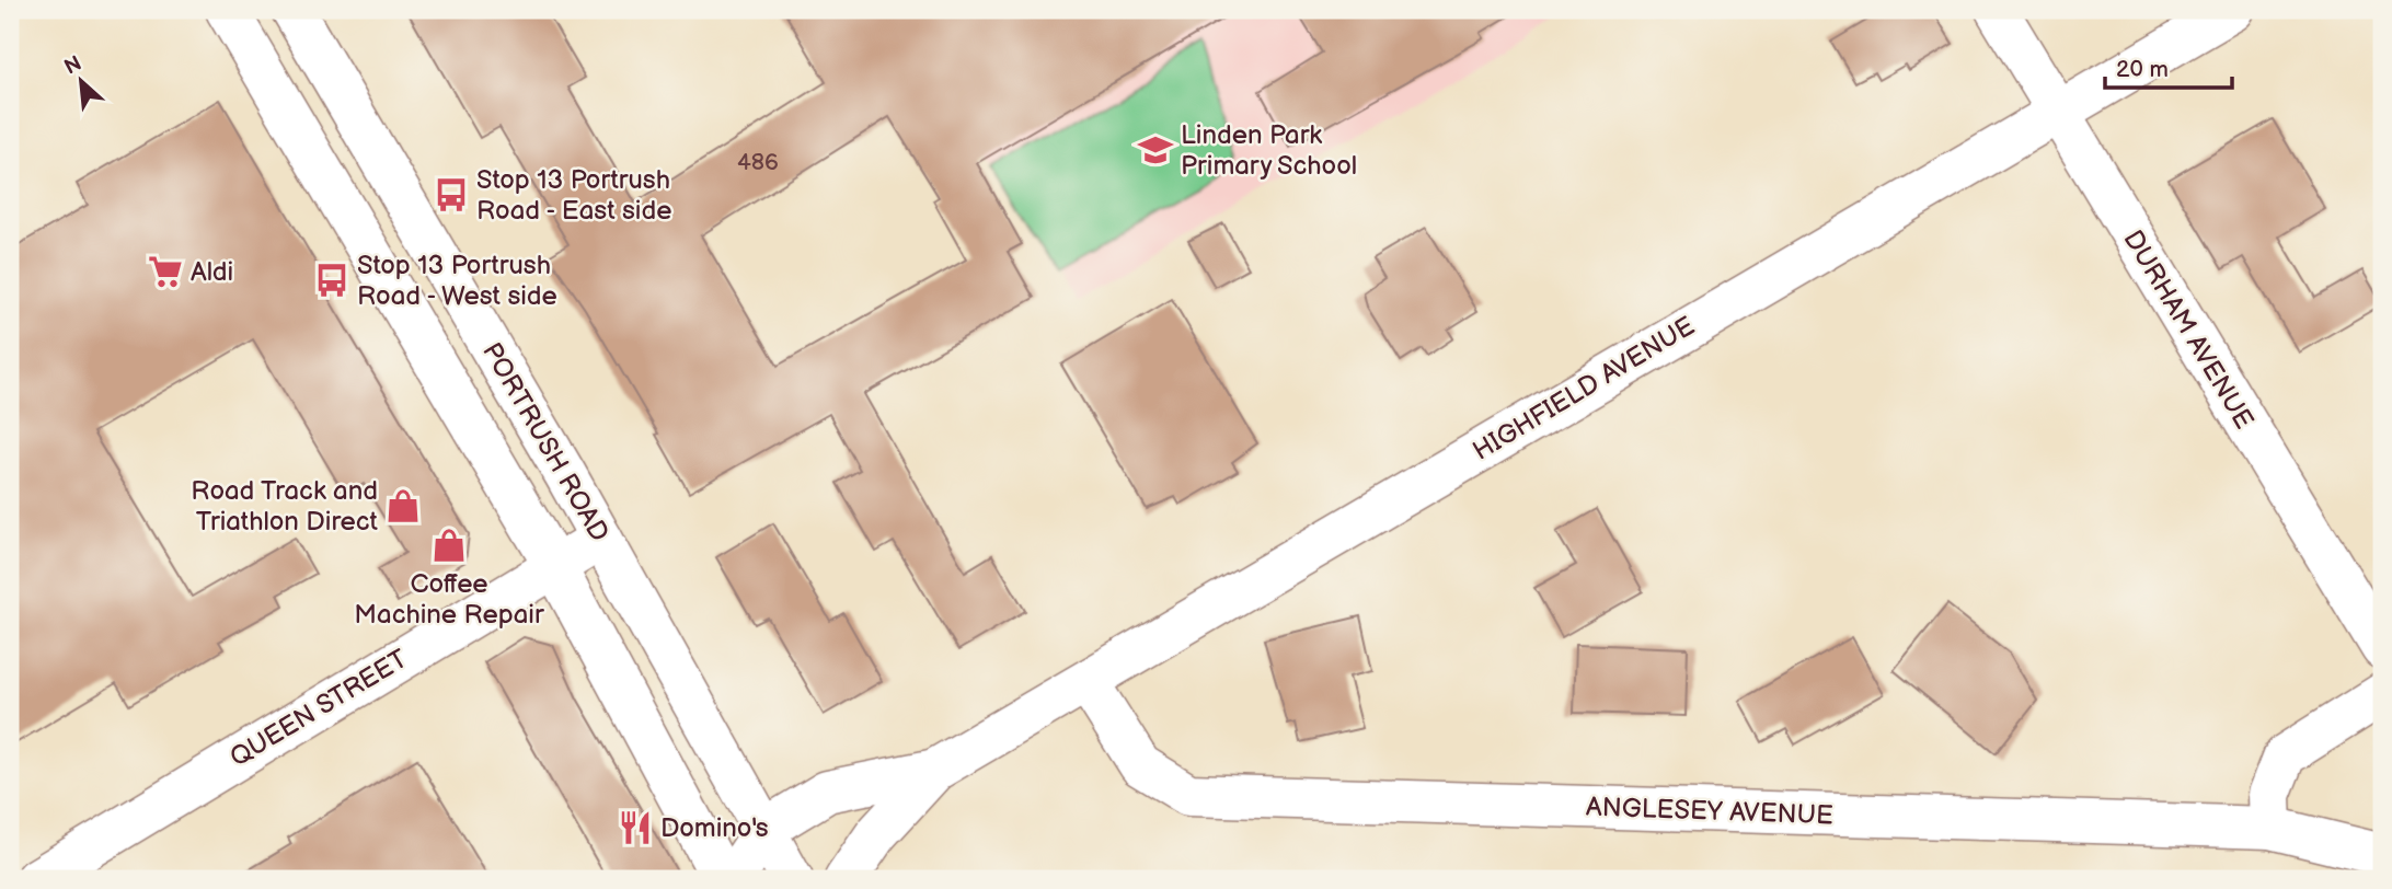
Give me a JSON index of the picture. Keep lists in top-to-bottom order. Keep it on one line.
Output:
{"streets":{"main road":["DURHAM AVENUE","HIGHFIELD AVENUE","PORTRUSH ROAD","QUEEN STREET","ANGLESEY AVENUE"]},"crossings":[["DURHAM AVENUE","HIGHFIELD AVENUE"],["HIGHFIELD AVENUE","PORTRUSH ROAD"],["HIGHFIELD AVENUE","ANGLESEY AVENUE"],["PORTRUSH ROAD","QUEEN STREET"]],"places":{"school or university":["Linden Park Primary School"],"bus stop":["Stop 13 Portrush Road - East side","Stop 13 Portrush Road - West side"],"supermarket":["Aldi"],"shop":["Road Track and Triathlon Direct","Coffee Machine Repair"],"restaurant":["Domino's"]},"house_numbers":["486"],"scale_bar":"20 m","north":"top left"}
